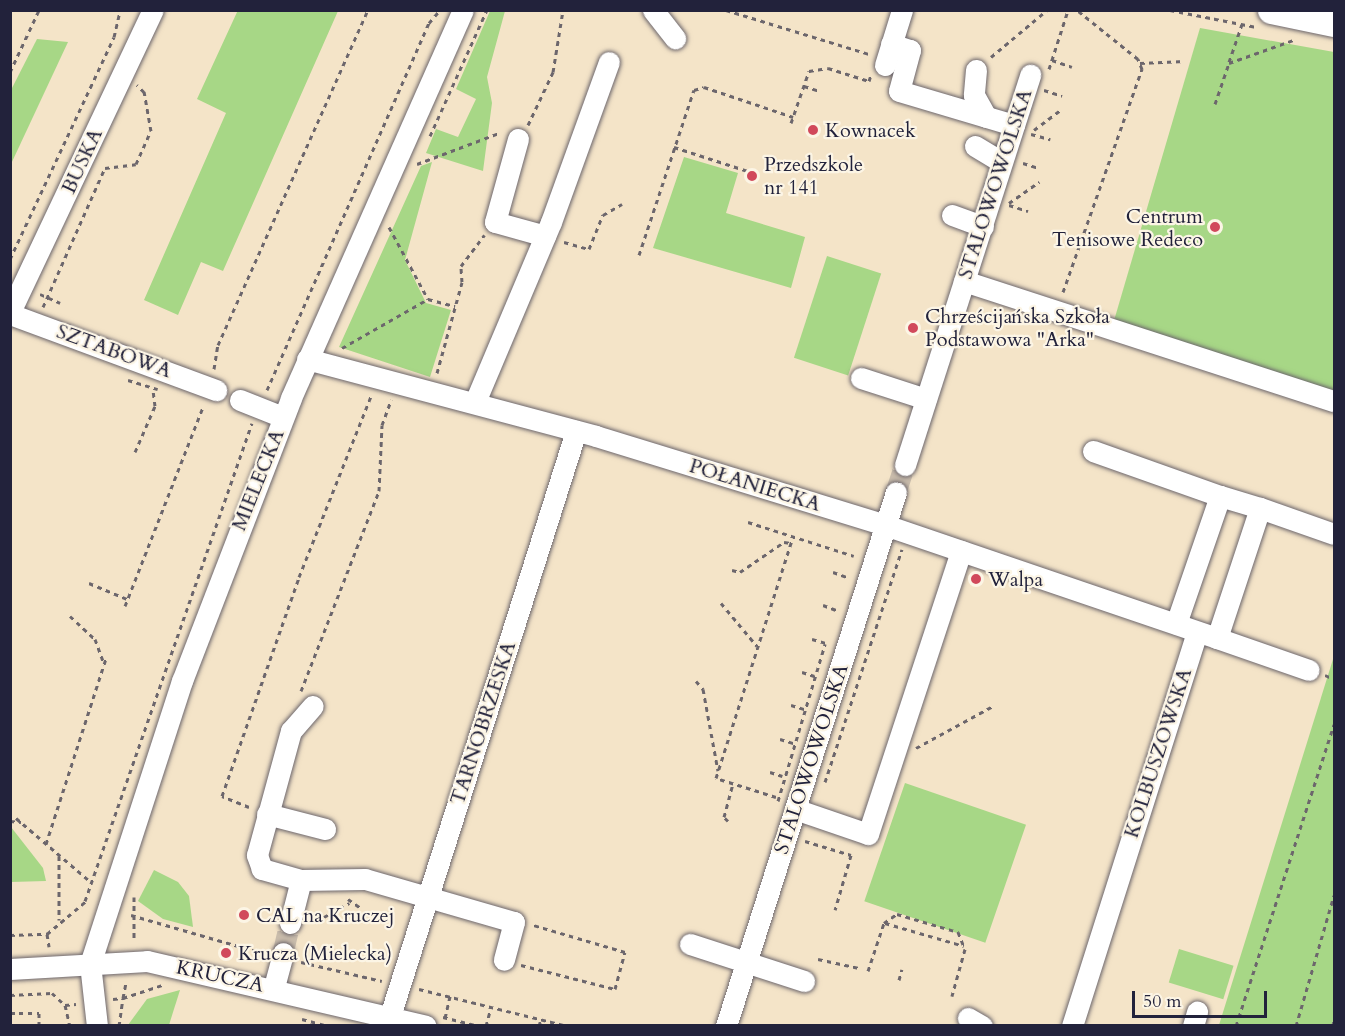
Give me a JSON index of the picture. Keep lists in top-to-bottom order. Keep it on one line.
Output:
{"streets":{"street":["BUSKA","STALOWOWOLSKA","SZTABOWA","MIELECKA","POŁANIECKA","TARNOBRZESKA","KOLBUSZOWSKA","KRUCZA"]},"crossings":[["BUSKA","SZTABOWA"],["STALOWOWOLSKA","POŁANIECKA"],["MIELECKA","POŁANIECKA"],["MIELECKA","KRUCZA"],["POŁANIECKA","TARNOBRZESKA"],["POŁANIECKA","KOLBUSZOWSKA"],["TARNOBRZESKA","KRUCZA"]],"places":["Kownacek","Przedszkole nr 141","Centrum Tenisowe Redeco","Chrześcijańska Szkoła Podstawowa \"Arka\"","Walpa","CAL na Kruczej","Krucza (Mielecka)"],"scale_bar":"50 m"}
